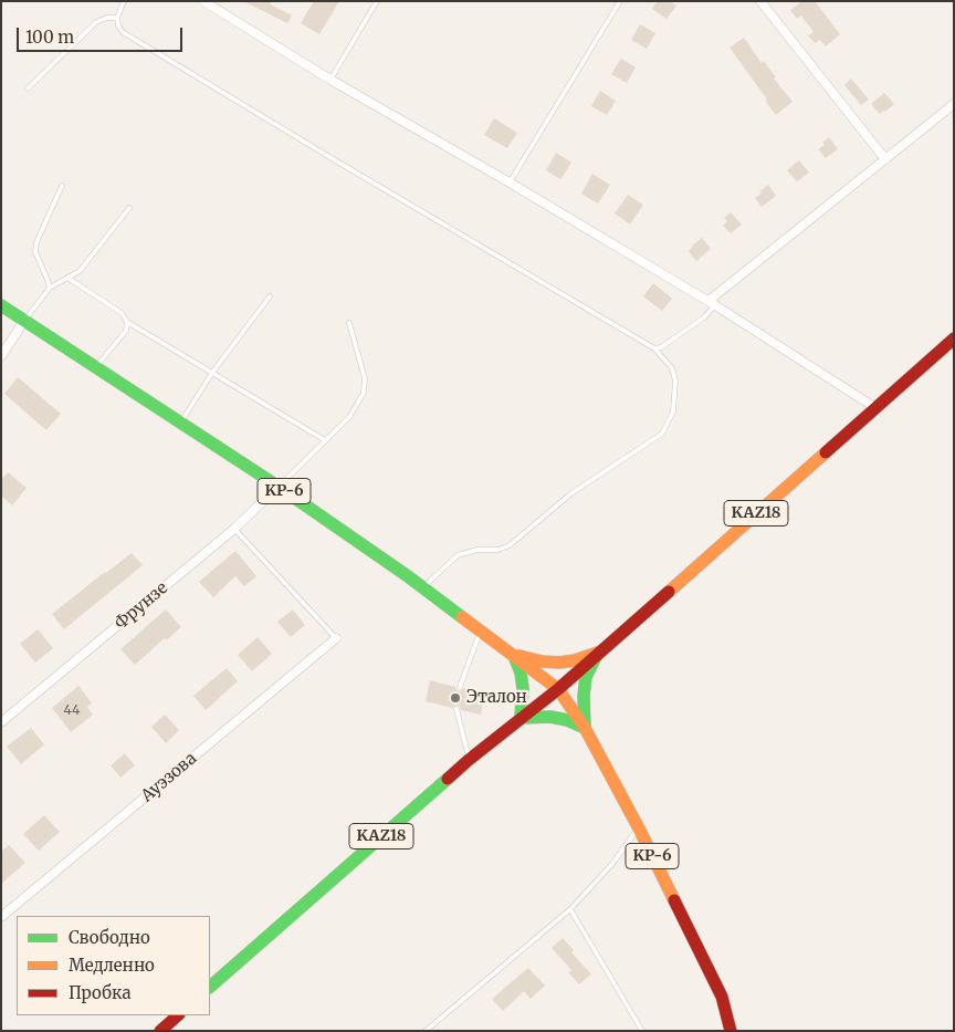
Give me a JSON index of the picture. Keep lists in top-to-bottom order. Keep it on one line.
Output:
{"streets":{"main road":["KP-6","KAZ18"],"street":["Фрунзе","Ауэзова"]},"crossings":[["KP-6","KAZ18"],["KP-6","Фрунзе"]],"places":["Эталон"],"house_numbers":["44"],"legend":["Свободно","Медленно","Пробка"],"scale_bar":"100 m"}
